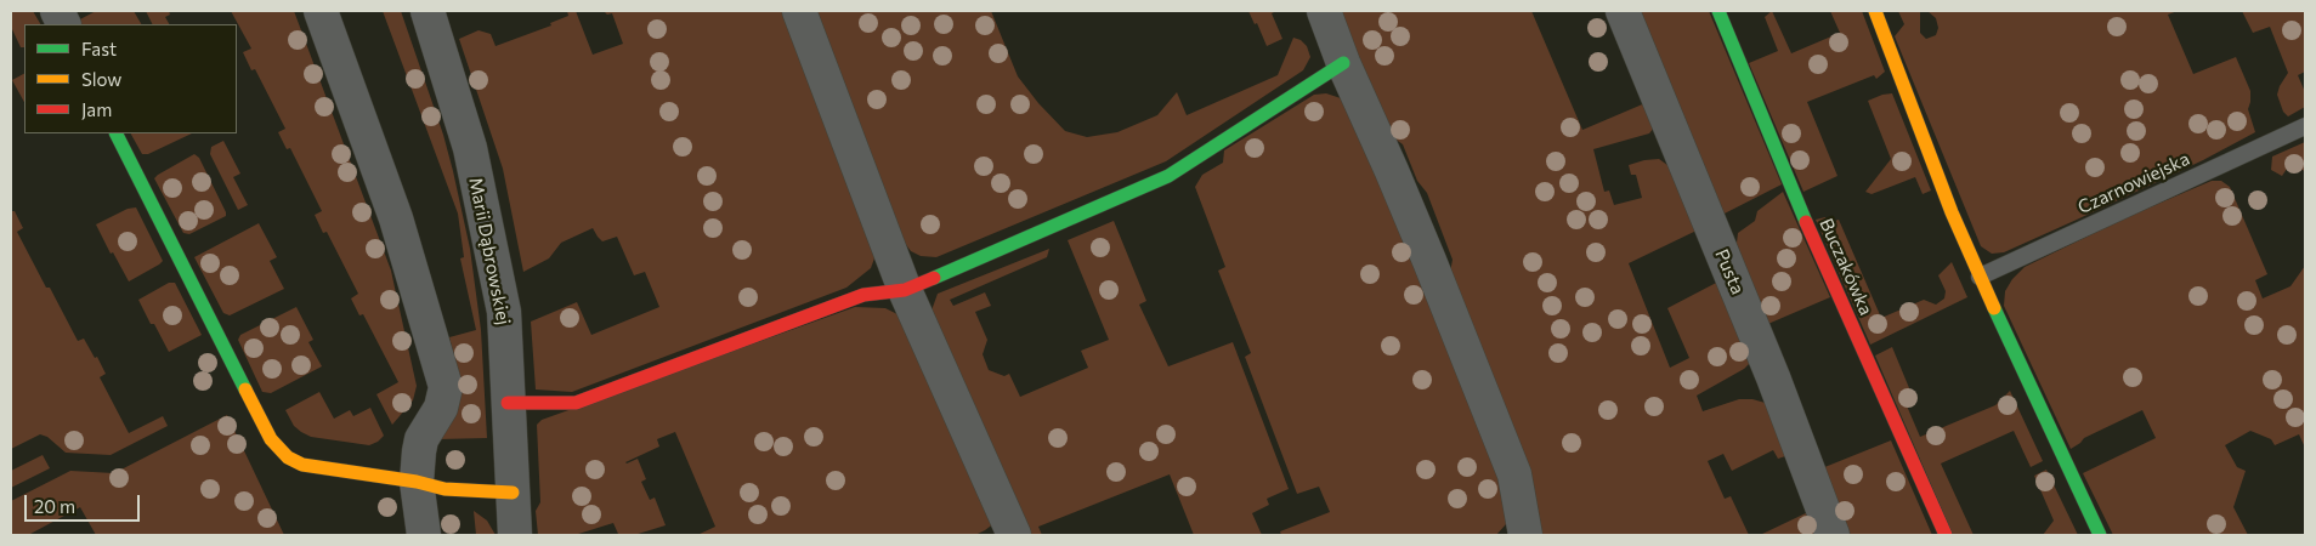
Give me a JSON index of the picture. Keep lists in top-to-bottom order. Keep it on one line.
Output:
{"streets":{"street":["Marii Dąbrowskiej","Buczakówka","Pusta"],"lane":["Czarnowiejska"]},"legend":["Fast","Slow","Jam"],"scale_bar":"20 m"}
